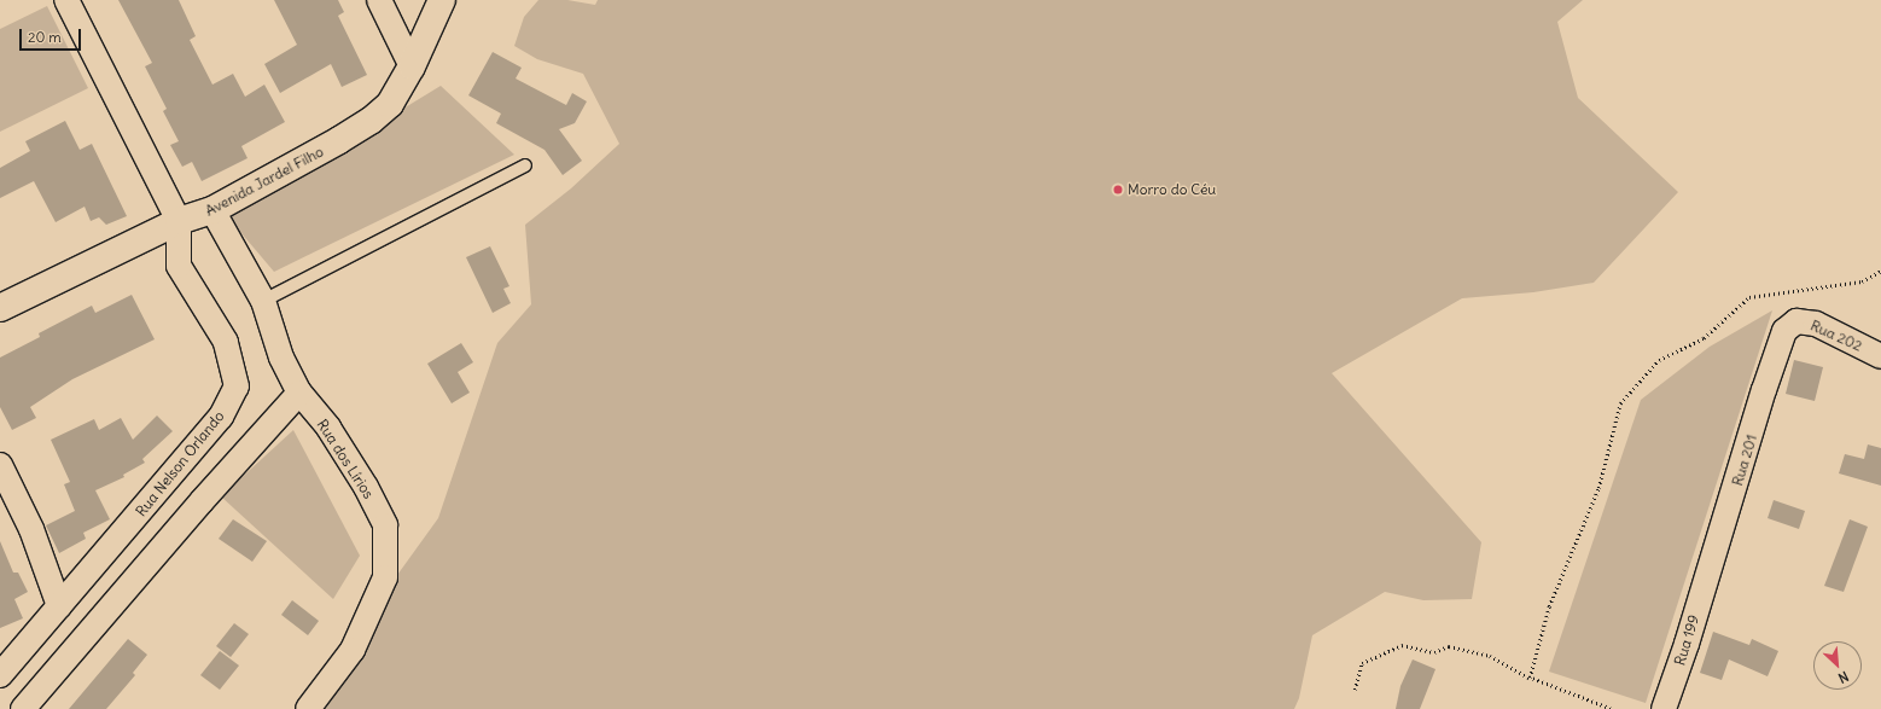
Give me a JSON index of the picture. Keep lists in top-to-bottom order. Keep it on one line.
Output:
{"streets":{"main road":["Avenida Jardel Filho"],"street":["Rua 202","Rua dos Lírios","Rua 201","Rua Nelson Orlando","Rua 199"]},"crossings":[["Avenida Jardel Filho","Rua dos Lírios"],["Avenida Jardel Filho","Rua Nelson Orlando"],["Rua 202","Rua 201"],["Rua 201","Rua 199"]],"places":["Morro do Céu"],"scale_bar":"20 m","north":"bottom right"}
